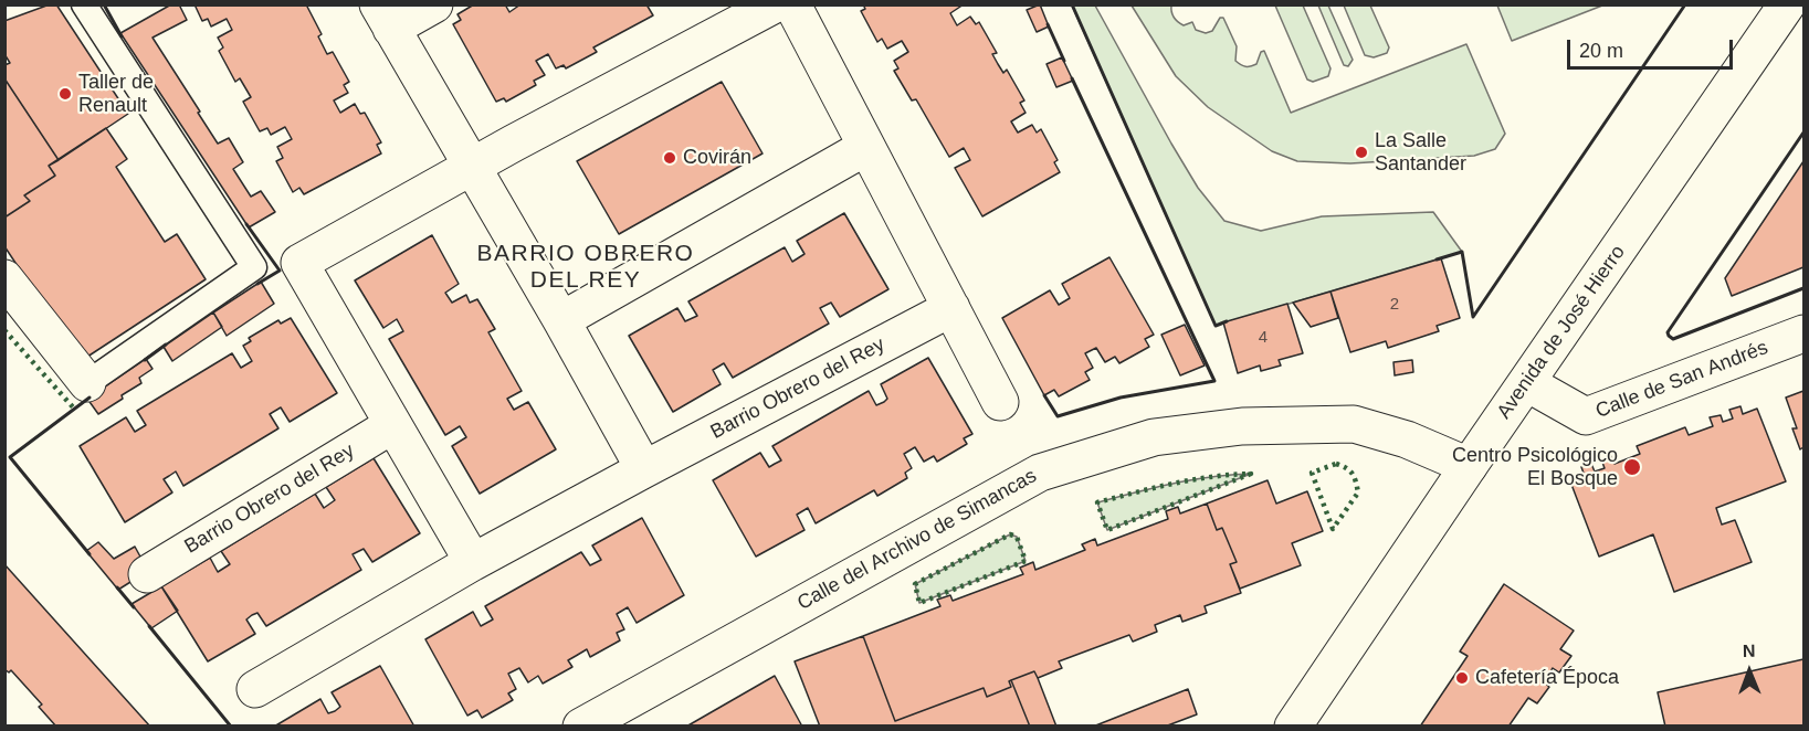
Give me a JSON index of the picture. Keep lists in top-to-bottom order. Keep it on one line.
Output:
{"streets":{"street":["Avenida de José Hierro","Calle de San Andrés","Barrio Obrero del Rey","Calle del Archivo de Simancas"]},"crossings":[["Avenida de José Hierro","Calle de San Andrés"],["Avenida de José Hierro","Calle del Archivo de Simancas"]],"districts":["BARRIO OBRERO DEL REY"],"places":["Taller de Renault","La Salle Santander","Covirán","Centro Psicológico El Bosque","Cafetería Época"],"house_numbers":["2","4"],"scale_bar":"20 m","north":"top"}
